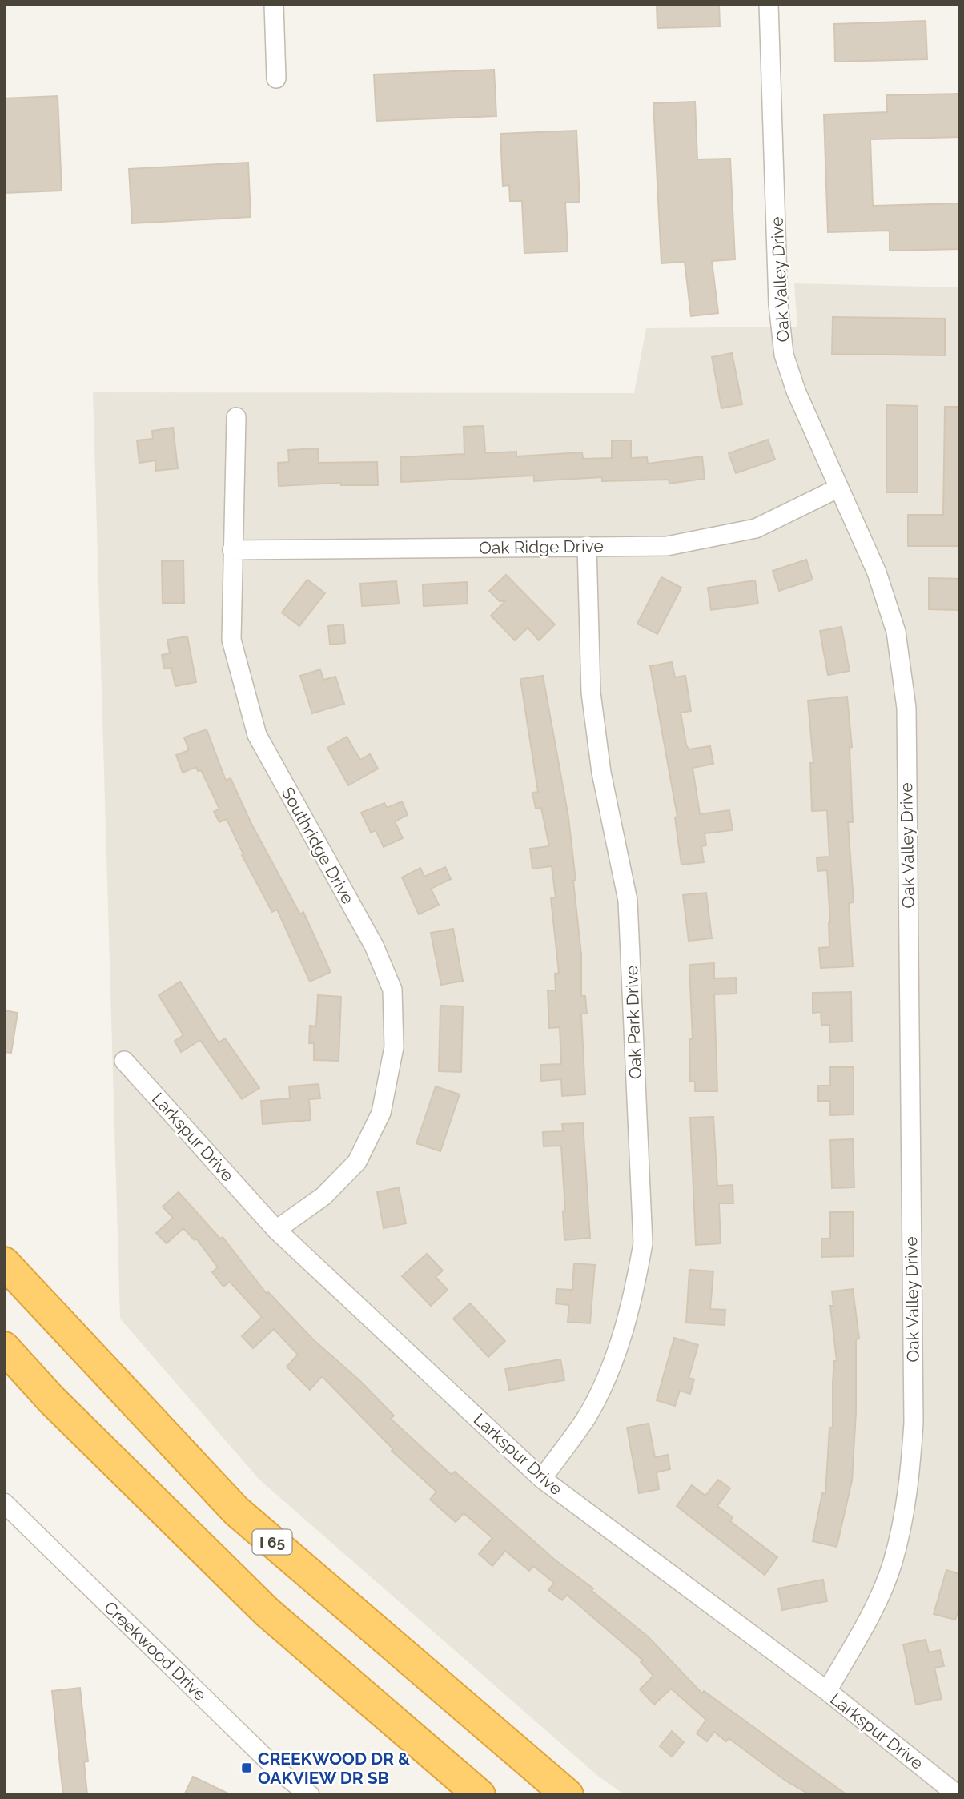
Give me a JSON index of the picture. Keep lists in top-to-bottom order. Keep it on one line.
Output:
{"streets":{"highway":["I 65"],"street":["Oak Valley Drive","Oak Ridge Drive","Southridge Drive","Oak Park Drive","Larkspur Drive","Creekwood Drive"]},"crossings":[["Oak Valley Drive","Oak Ridge Drive"],["Oak Valley Drive","Larkspur Drive"],["Oak Ridge Drive","Southridge Drive"],["Oak Ridge Drive","Oak Park Drive"],["Southridge Drive","Larkspur Drive"],["Oak Park Drive","Larkspur Drive"]],"places":{"transit":["CREEKWOOD DR & OAKVIEW DR SB"]}}
